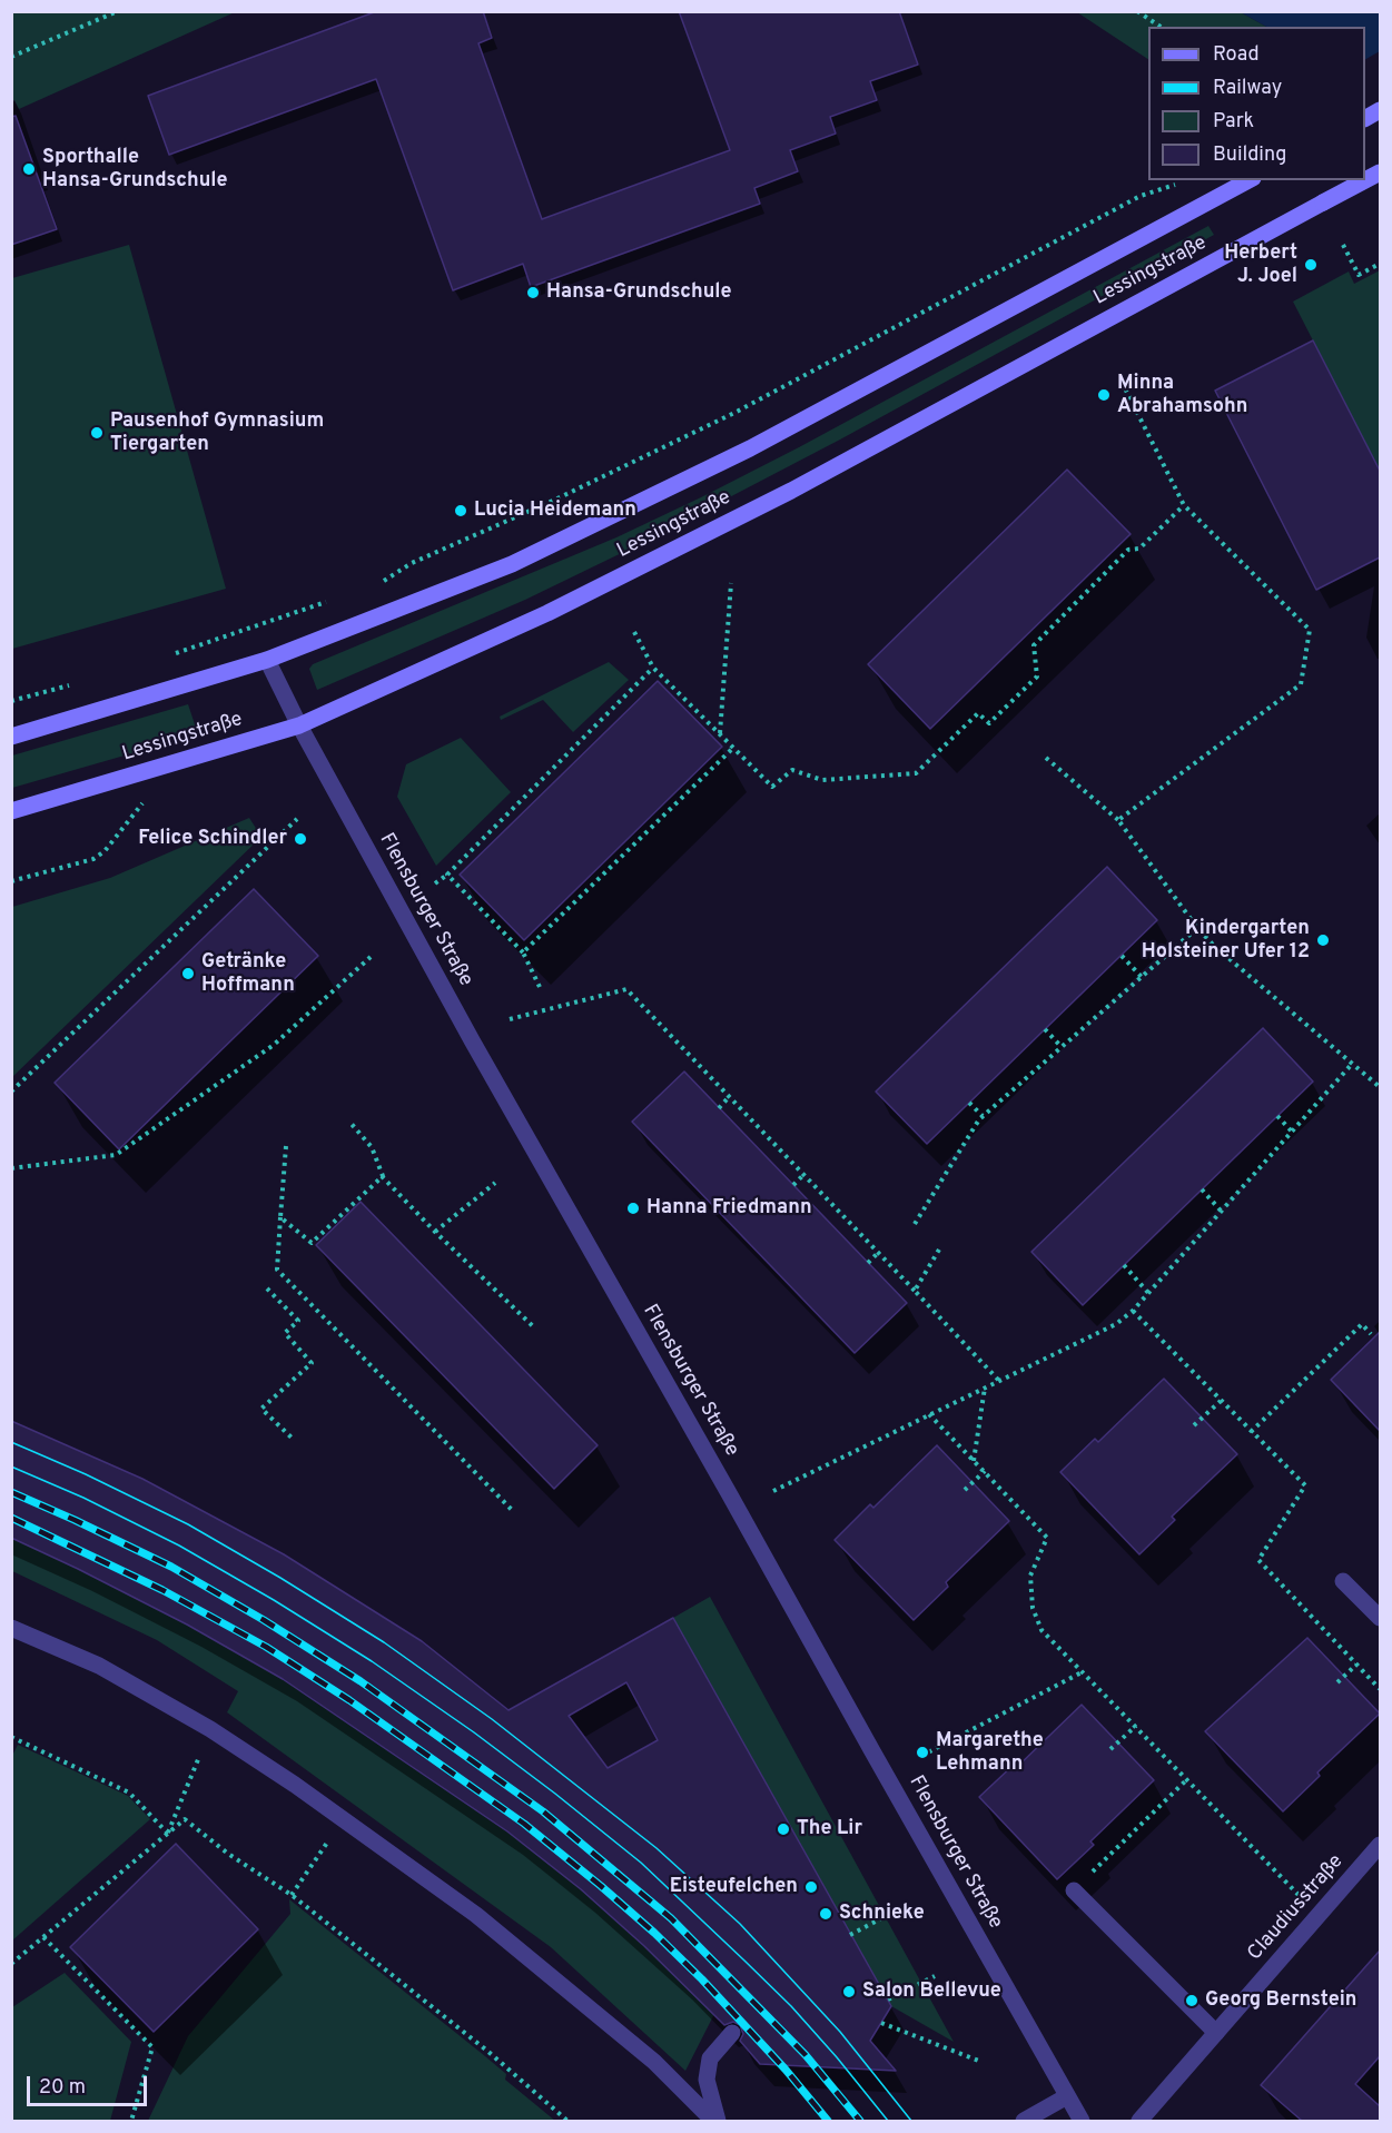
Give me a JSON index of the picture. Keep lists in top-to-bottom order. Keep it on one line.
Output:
{"streets":{"main road":["Lessingstraße"],"street":["Flensburger Straße","Claudiusstraße"]},"crossings":[["Lessingstraße","Flensburger Straße"]],"places":["Sporthalle Hansa-Grundschule","Herbert J. Joel","Hansa-Grundschule","Minna Abrahamsohn","Pausenhof Gymnasium Tiergarten","Lucia Heidemann","Felice Schindler","Kindergarten Holsteiner Ufer 12","Getränke Hoffmann","Hanna Friedmann","Margarethe Lehmann","The Lir","Eisteufelchen","Schnieke","Salon Bellevue","Georg Bernstein"],"legend":["Road","Railway","Park","Building"],"scale_bar":"20 m"}
